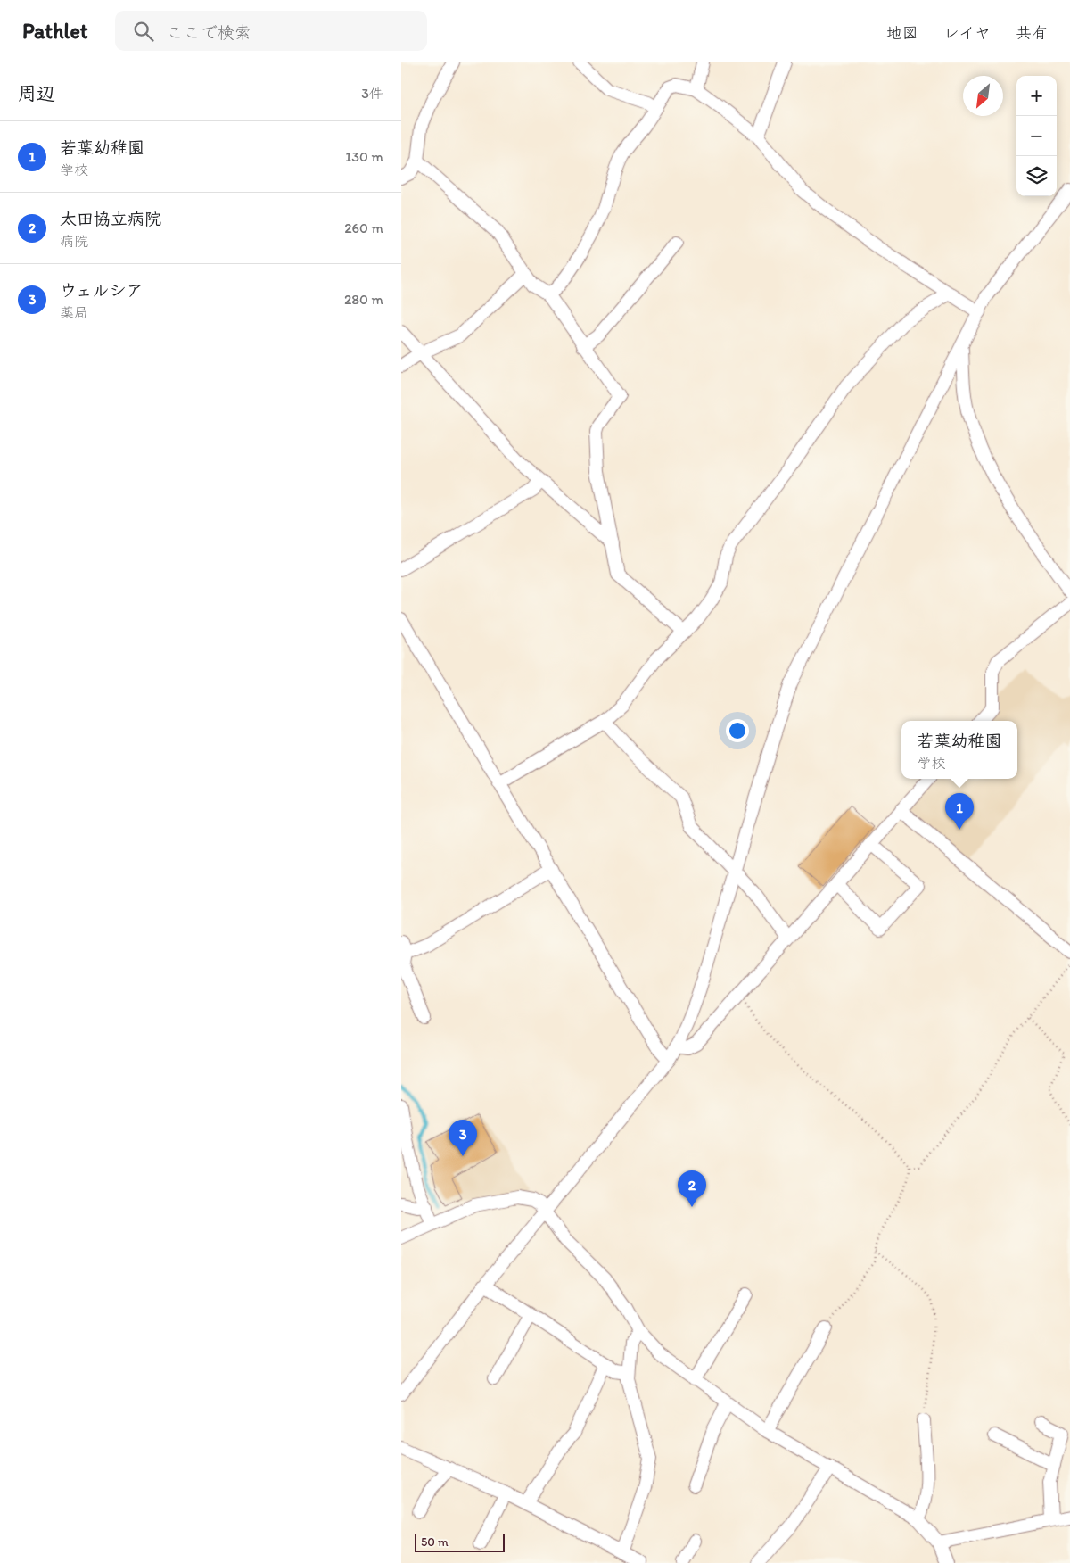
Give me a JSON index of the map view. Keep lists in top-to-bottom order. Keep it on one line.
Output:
{"scale_bar":"50 m","north":"bottom left","page":{"header":"Pathlet","search":"ここで検索","nav":["地図","レイヤ","共有"],"heading":["周辺","3件"],"map_buttons":["+","−"],"list":[{"mark":"1","name":"若葉幼稚園","note":"学校","value":"130 m"},{"mark":"2","name":"太田協立病院","note":"病院","value":"260 m"},{"mark":"3","name":"ウェルシア","note":"薬局","value":"280 m"}],"popup":["若葉幼稚園","学校"],"pins":["1","3","2"],"scale":"50 m"}}
